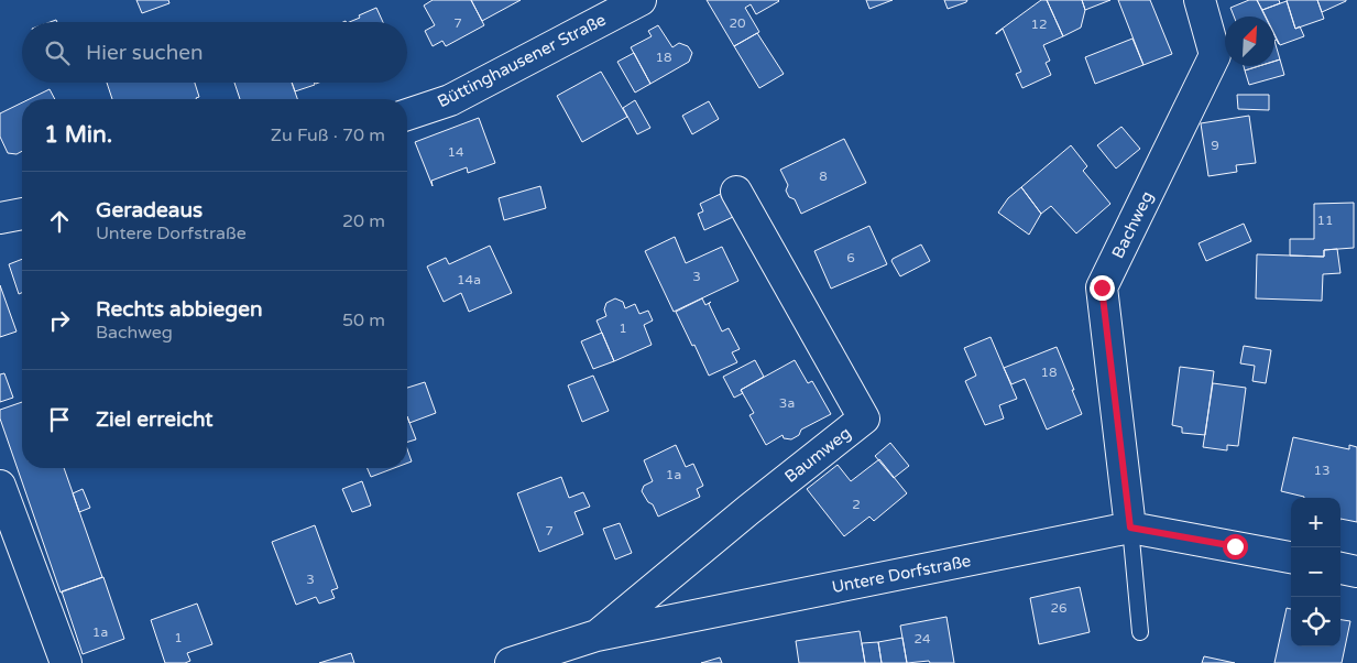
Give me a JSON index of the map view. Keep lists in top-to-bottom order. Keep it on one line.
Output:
{"streets":{"street":["Büttinghausener Straße","Bachweg","Baumweg","Untere Dorfstraße"]},"crossings":[["Bachweg","Untere Dorfstraße"],["Baumweg","Untere Dorfstraße"]],"house_numbers":["7","20","12","18","9","14","8","11","6","3","14a","1","18","3a","13","1a","2","7","3","26","1a","1","24"],"north":"top right","page":{"search":"Hier suchen","heading":["1 Min.","Zu Fuß · 70 m"],"list":[["Geradeaus","Untere Dorfstraße","20 m"],["Rechts abbiegen","Bachweg","50 m"],"Ziel erreicht"],"map_buttons":["+","−"]}}
